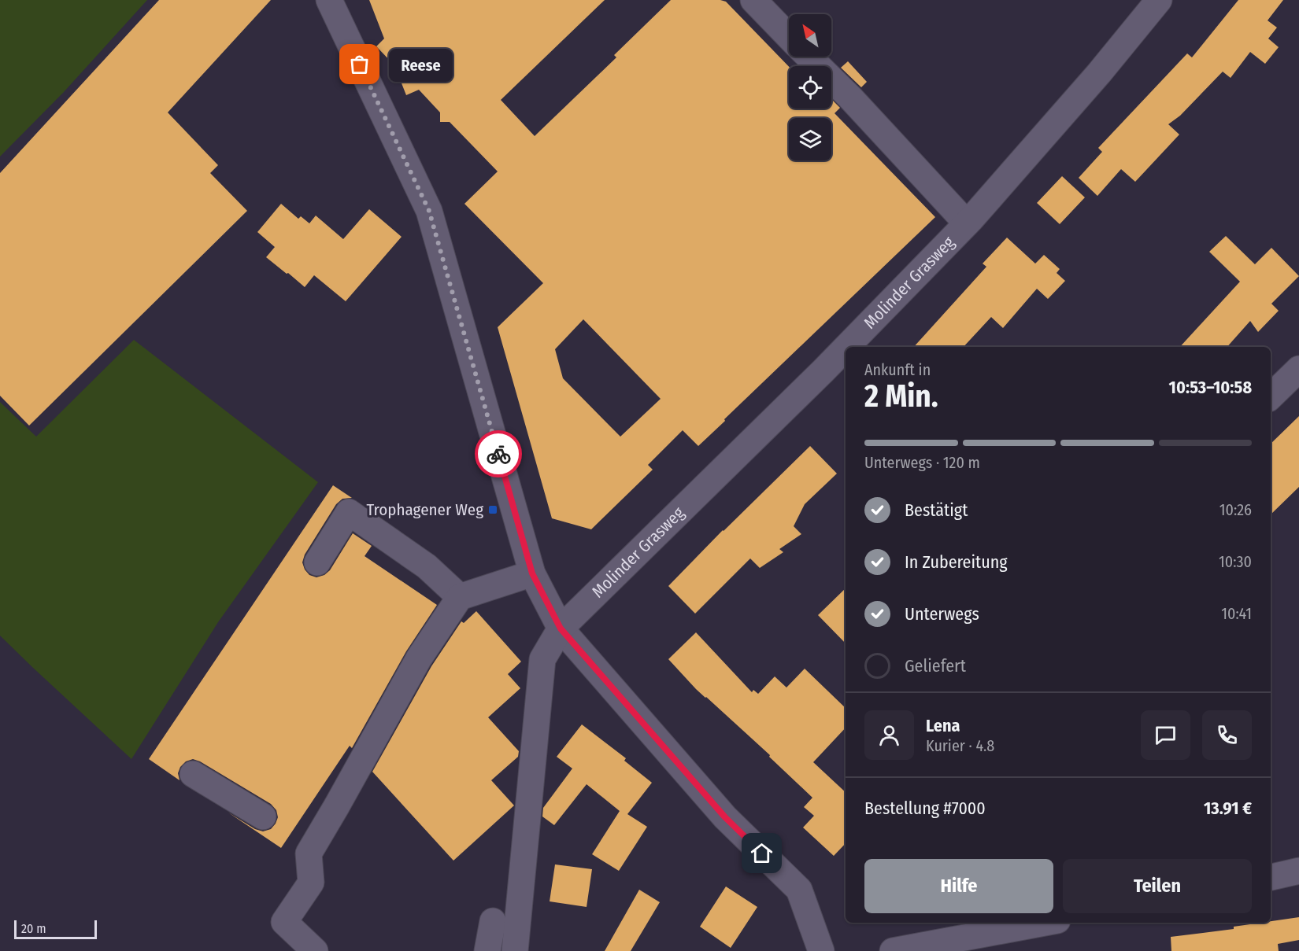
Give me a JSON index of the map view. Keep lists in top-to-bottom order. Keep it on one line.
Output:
{"streets":{"street":["Molinder Grasweg"]},"places":{"other":["Reese"],"transit":["Trophagener Weg"]},"scale_bar":"20 m","north":"top left","page":{"bubble":"Reese","heading":["2 Min.","Ankunft in","10:53–10:58"],"panel":["Lena","Kurier · 4.8","Bestellung #7000","13.91 €"],"bar":"Unterwegs · 120 m","list":[["Bestätigt","10:26"],["In Zubereitung","10:30"],["Unterwegs","10:41"],"Geliefert"],"buttons":["Hilfe","Teilen"],"scale":"20 m"}}
